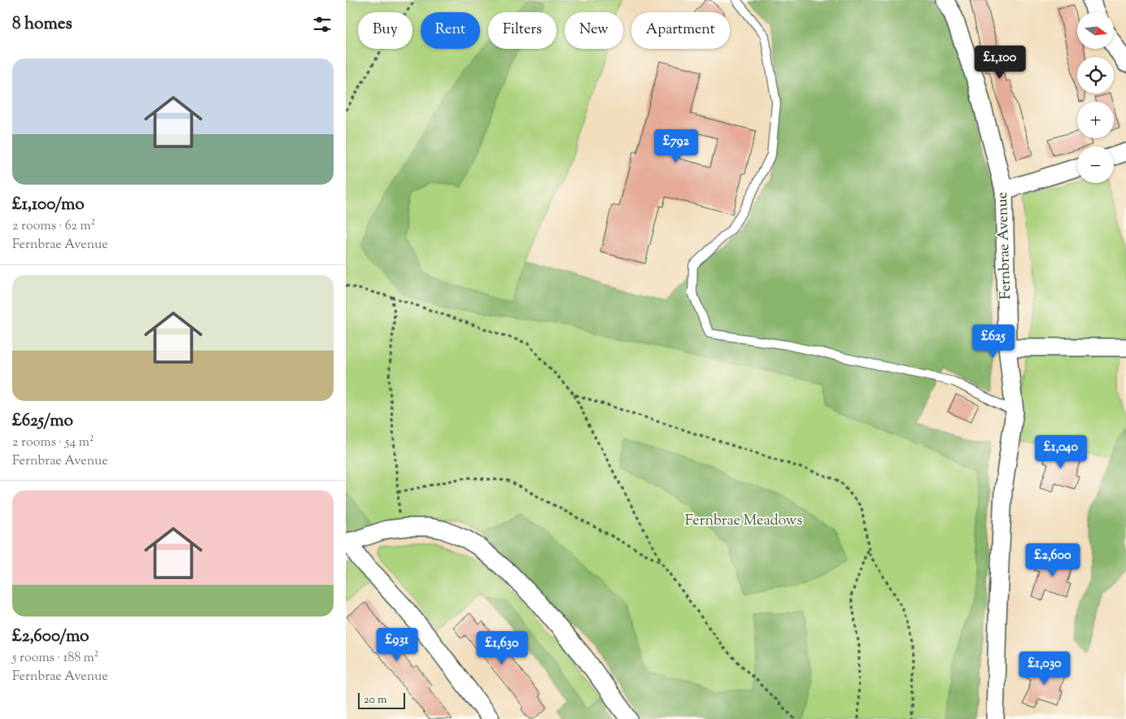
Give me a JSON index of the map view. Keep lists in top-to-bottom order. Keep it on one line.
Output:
{"streets":{"street":["Fernbrae Avenue"]},"parks":["Fernbrae Meadows"],"scale_bar":"20 m","north":"right","page":{"heading":"8 homes","map_buttons":["+","−"],"chip":["Buy","Rent","Filters","New","Apartment"],"price":["£1,100","£792","£625","£1,040","£2,600","£931","£1,630","£1,030"],"list":[{"name":"£1,100/mo","note":"2 rooms · 62 m² · Fernbrae Avenue"},{"name":"£625/mo","note":"2 rooms · 54 m² · Fernbrae Avenue"},{"name":"£2,600/mo","note":"5 rooms · 188 m² · Fernbrae Avenue"}],"scale":"20 m"}}
